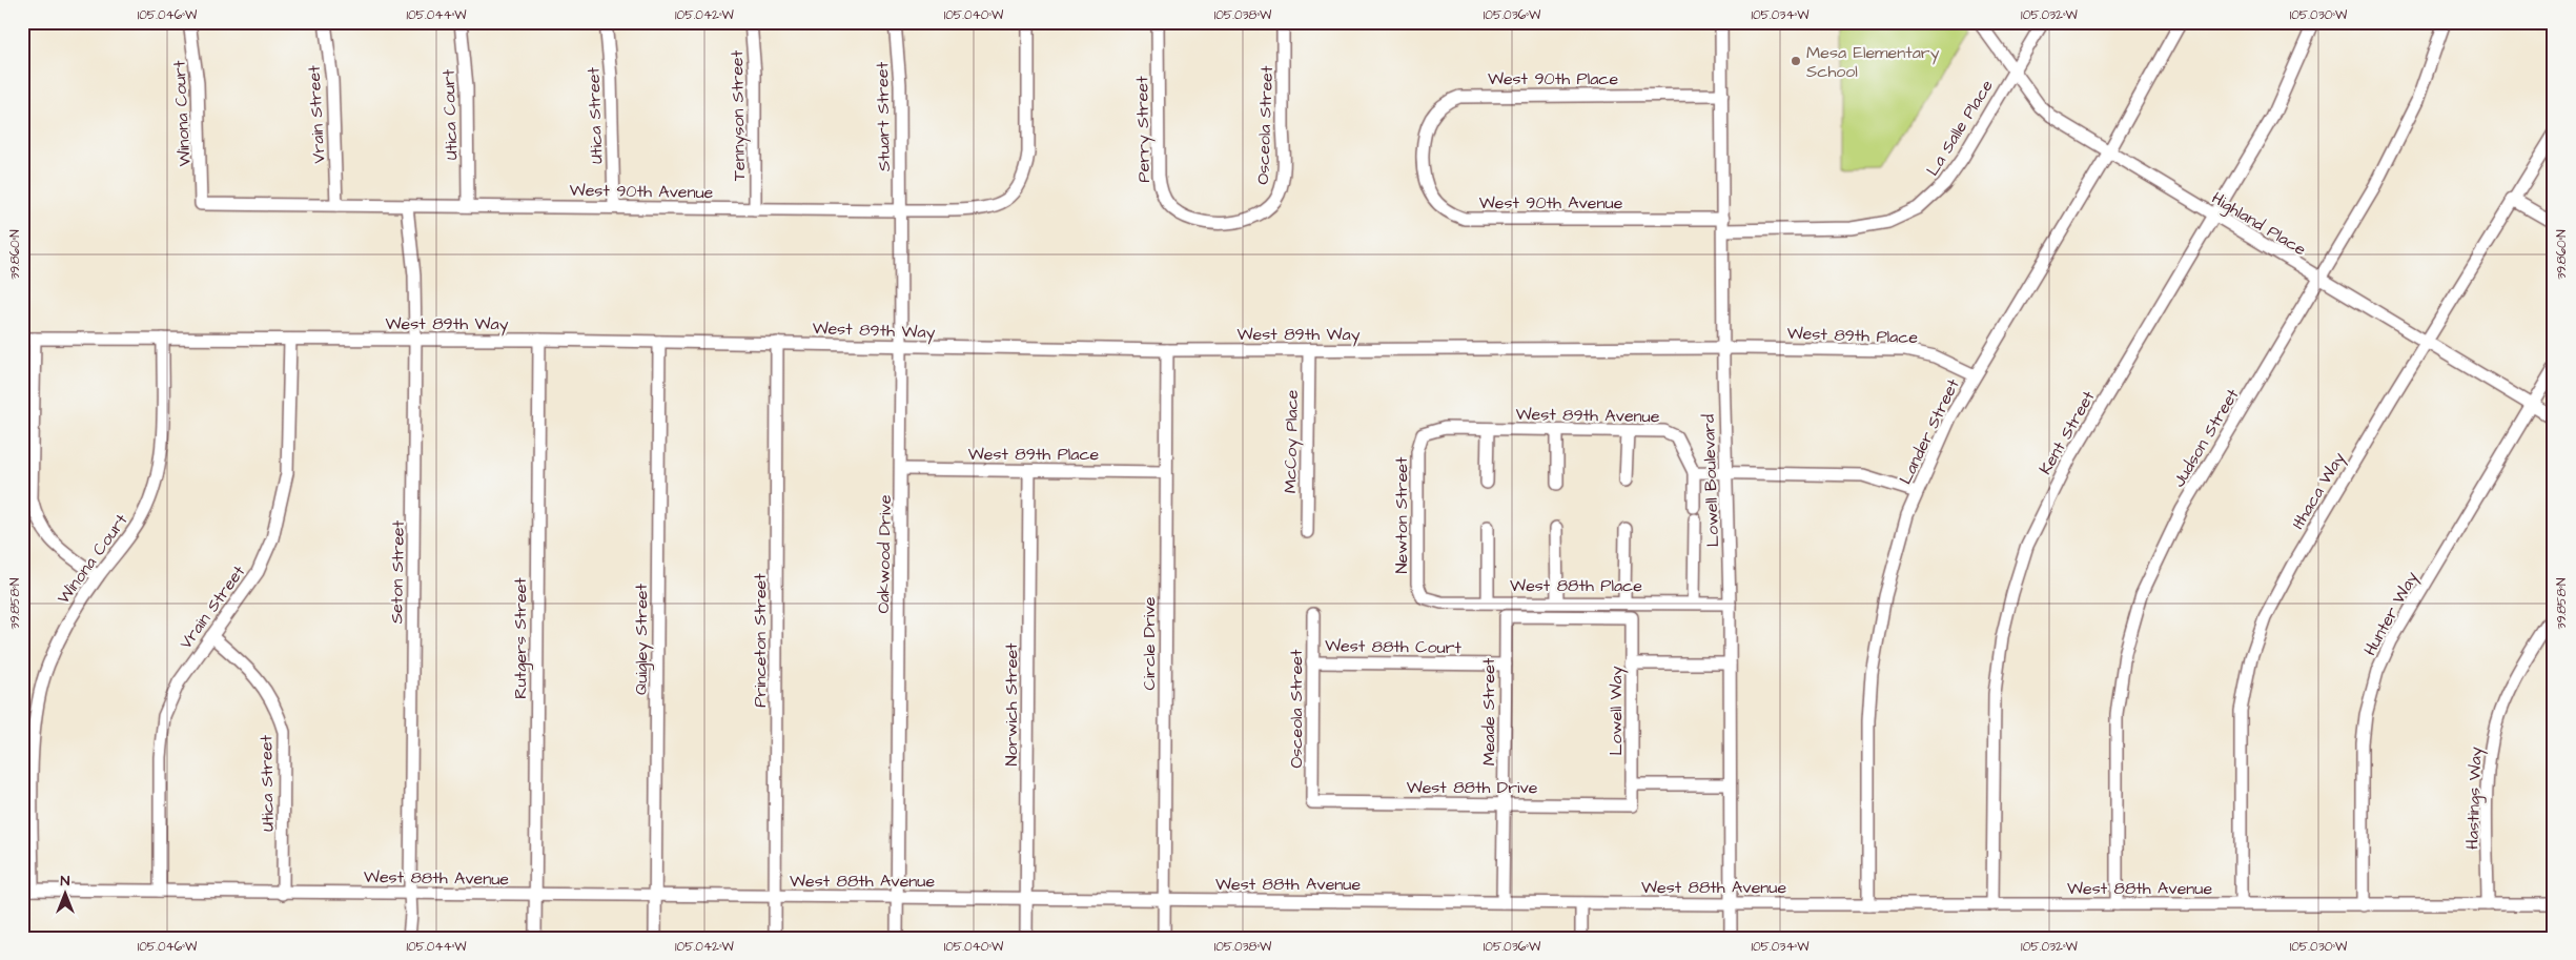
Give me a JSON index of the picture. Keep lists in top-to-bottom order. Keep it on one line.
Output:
{"streets":{"street":["West 90th Place","Winona Court","Vrain Street","Utica Court","Utica Street","Tennyson Street","Stuart Street","Osceola Street","La Salle Place","Perry Street","West 90th Avenue","Highland Place","West 89th Way","West 89th Place","West 89th Avenue","Lander Street","Kent Street","Judson Street","McCoy Place","Lowell Boulevard","Ithaca Way","Newton Street","Oakwood Drive","Seton Street","West 88th Place","Hunter Way","Rutgers Street","Quigley Street","Princeton Street","Circle Drive","West 88th Court","Norwich Street","Lowell Way","Meade Street","West 88th Drive","Hastings Way","West 88th Avenue"]},"crossings":[["West 90th Place","West 90th Avenue"],["West 90th Place","Lowell Boulevard"],["Winona Court","West 90th Avenue"],["Winona Court","West 89th Way"],["Winona Court","West 88th Avenue"],["Vrain Street","Utica Street"],["Vrain Street","West 90th Avenue"],["Vrain Street","West 89th Way"],["Vrain Street","West 88th Avenue"],["Utica Court","West 90th Avenue"],["Utica Street","West 90th Avenue"],["Utica Street","West 88th Avenue"],["Tennyson Street","West 90th Avenue"],["Stuart Street","West 90th Avenue"],["Stuart Street","Oakwood Drive"],["Osceola Street","Perry Street"],["Osceola Street","West 88th Court"],["Osceola Street","West 88th Drive"],["La Salle Place","West 90th Avenue"],["La Salle Place","Highland Place"],["La Salle Place","Lowell Boulevard"],["West 90th Avenue","Lowell Boulevard"],["West 90th Avenue","Oakwood Drive"],["West 90th Avenue","Seton Street"],["Highland Place","Lander Street"],["Highland Place","Kent Street"],["Highland Place","Judson Street"],["Highland Place","Ithaca Way"],["Highland Place","Hunter Way"],["West 89th Way","West 89th Place"],["West 89th Way","McCoy Place"],["West 89th Way","Lowell Boulevard"],["West 89th Way","Oakwood Drive"],["West 89th Way","Seton Street"],["West 89th Way","Rutgers Street"],["West 89th Way","Quigley Street"],["West 89th Way","Princeton Street"],["West 89th Way","Circle Drive"],["West 89th Place","Lander Street"],["West 89th Place","Lowell Boulevard"],["West 89th Place","Oakwood Drive"],["West 89th Place","Circle Drive"],["West 89th Place","Norwich Street"],["West 89th Avenue","Newton Street"],["Lander Street","West 88th Avenue"],["Kent Street","West 88th Avenue"],["Judson Street","West 88th Avenue"],["Lowell Boulevard","West 88th Place"],["Lowell Boulevard","West 88th Avenue"],["Ithaca Way","West 88th Avenue"],["Newton Street","West 88th Place"],["Oakwood Drive","West 88th Avenue"],["Seton Street","West 88th Avenue"],["Hunter Way","West 88th Avenue"],["Rutgers Street","West 88th Avenue"],["Quigley Street","West 88th Avenue"],["Princeton Street","West 88th Avenue"],["Circle Drive","West 88th Avenue"],["West 88th Court","Meade Street"],["Norwich Street","West 88th Avenue"],["Lowell Way","Meade Street"],["Lowell Way","West 88th Drive"],["Meade Street","West 88th Drive"],["Meade Street","West 88th Avenue"],["Hastings Way","West 88th Avenue"]],"places":["Mesa Elementary School"],"north":"top","coordinates":["105.046°W","105.044°W","105.042°W","105.040°W","105.038°W","105.036°W","105.034°W","105.032°W","105.030°W","39.860°N","39.858°N"]}
